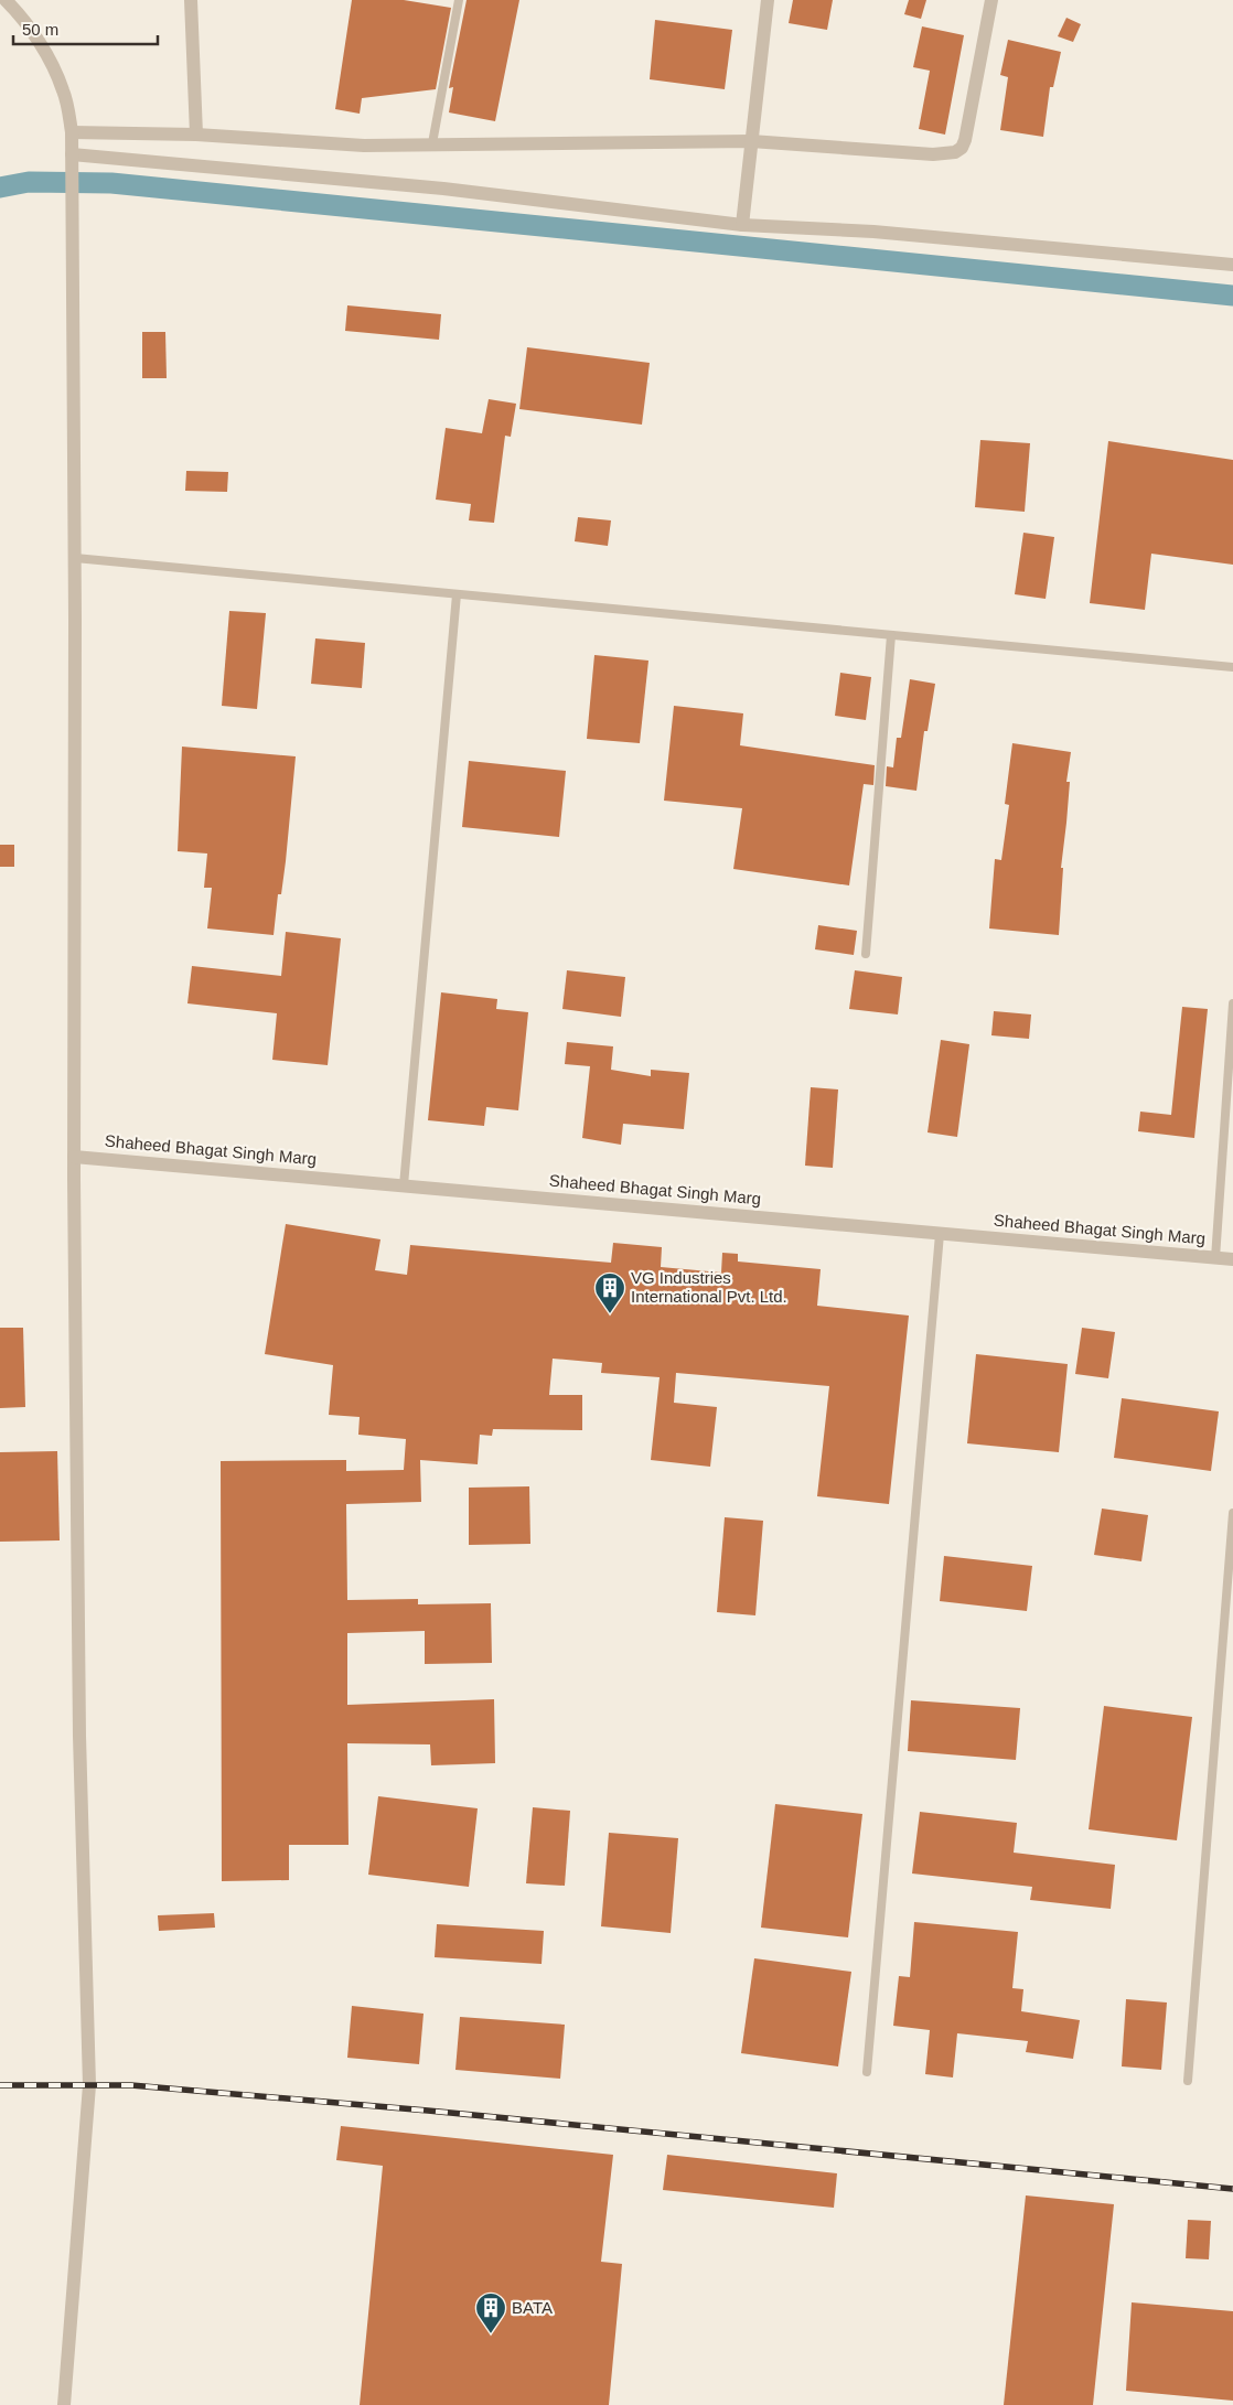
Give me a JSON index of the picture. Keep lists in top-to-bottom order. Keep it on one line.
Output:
{"streets":{"street":["Shaheed Bhagat Singh Marg"]},"places":{"building":["VG Industries International Pvt. Ltd.","BATA"]},"scale_bar":"50 m"}
